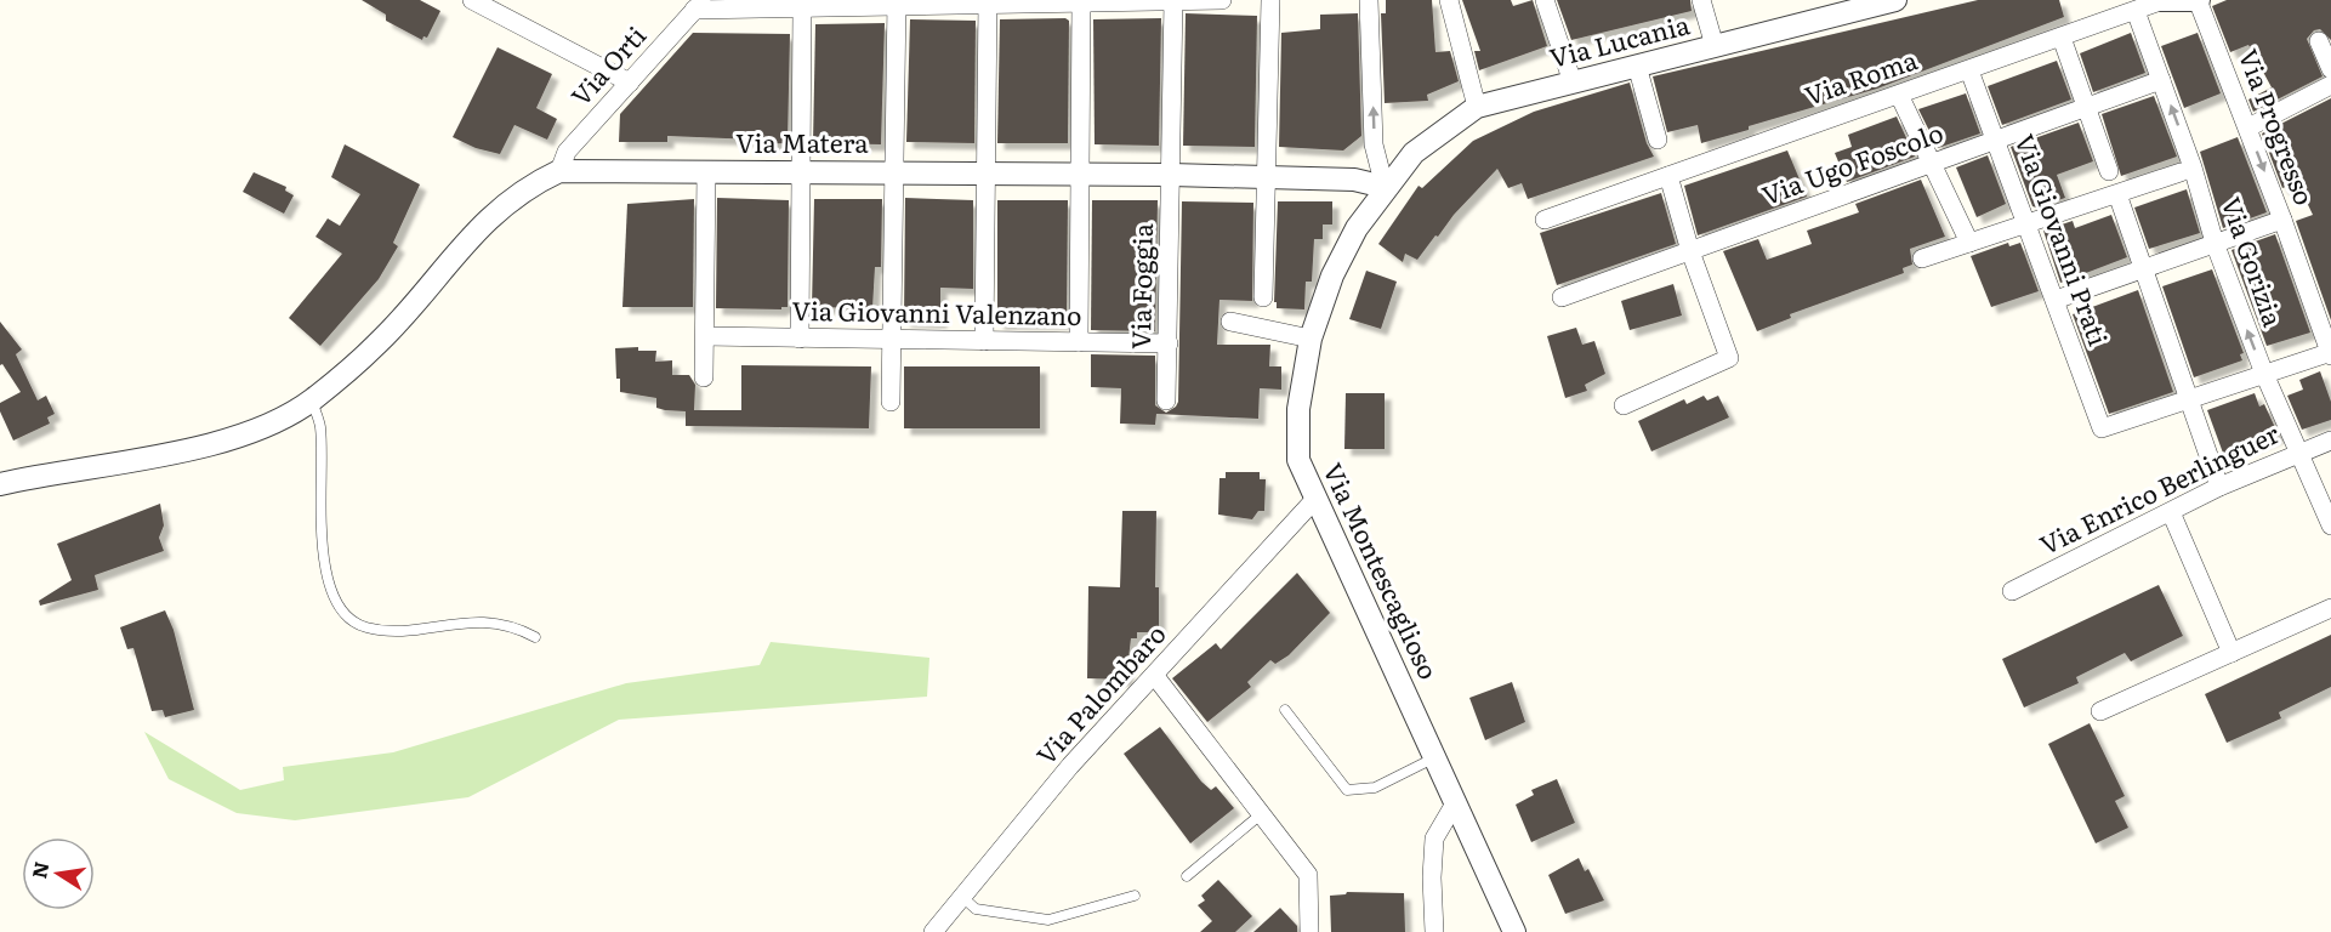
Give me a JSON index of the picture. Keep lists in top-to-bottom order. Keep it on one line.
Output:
{"streets":{"street":["Via Lucania","Via Orti","Via Roma","Via Progresso","Via Matera","Via Ugo Foscolo","Via Giovanni Prati","Via Gorizia","Via Foggia","Via Giovanni Valenzano","Via Enrico Berlinguer","Via Montescaglioso","Via Palombaro"]},"crossings":[["Via Lucania","Via Matera"],["Via Lucania","Via Montescaglioso"],["Via Orti","Via Matera"],["Via Roma","Via Progresso"],["Via Roma","Via Giovanni Prati"],["Via Roma","Via Gorizia"],["Via Matera","Via Foggia"],["Via Matera","Via Montescaglioso"],["Via Ugo Foscolo","Via Giovanni Prati"],["Via Ugo Foscolo","Via Gorizia"],["Via Gorizia","Via Enrico Berlinguer"],["Via Foggia","Via Giovanni Valenzano"],["Via Montescaglioso","Via Palombaro"]],"north":"left"}
